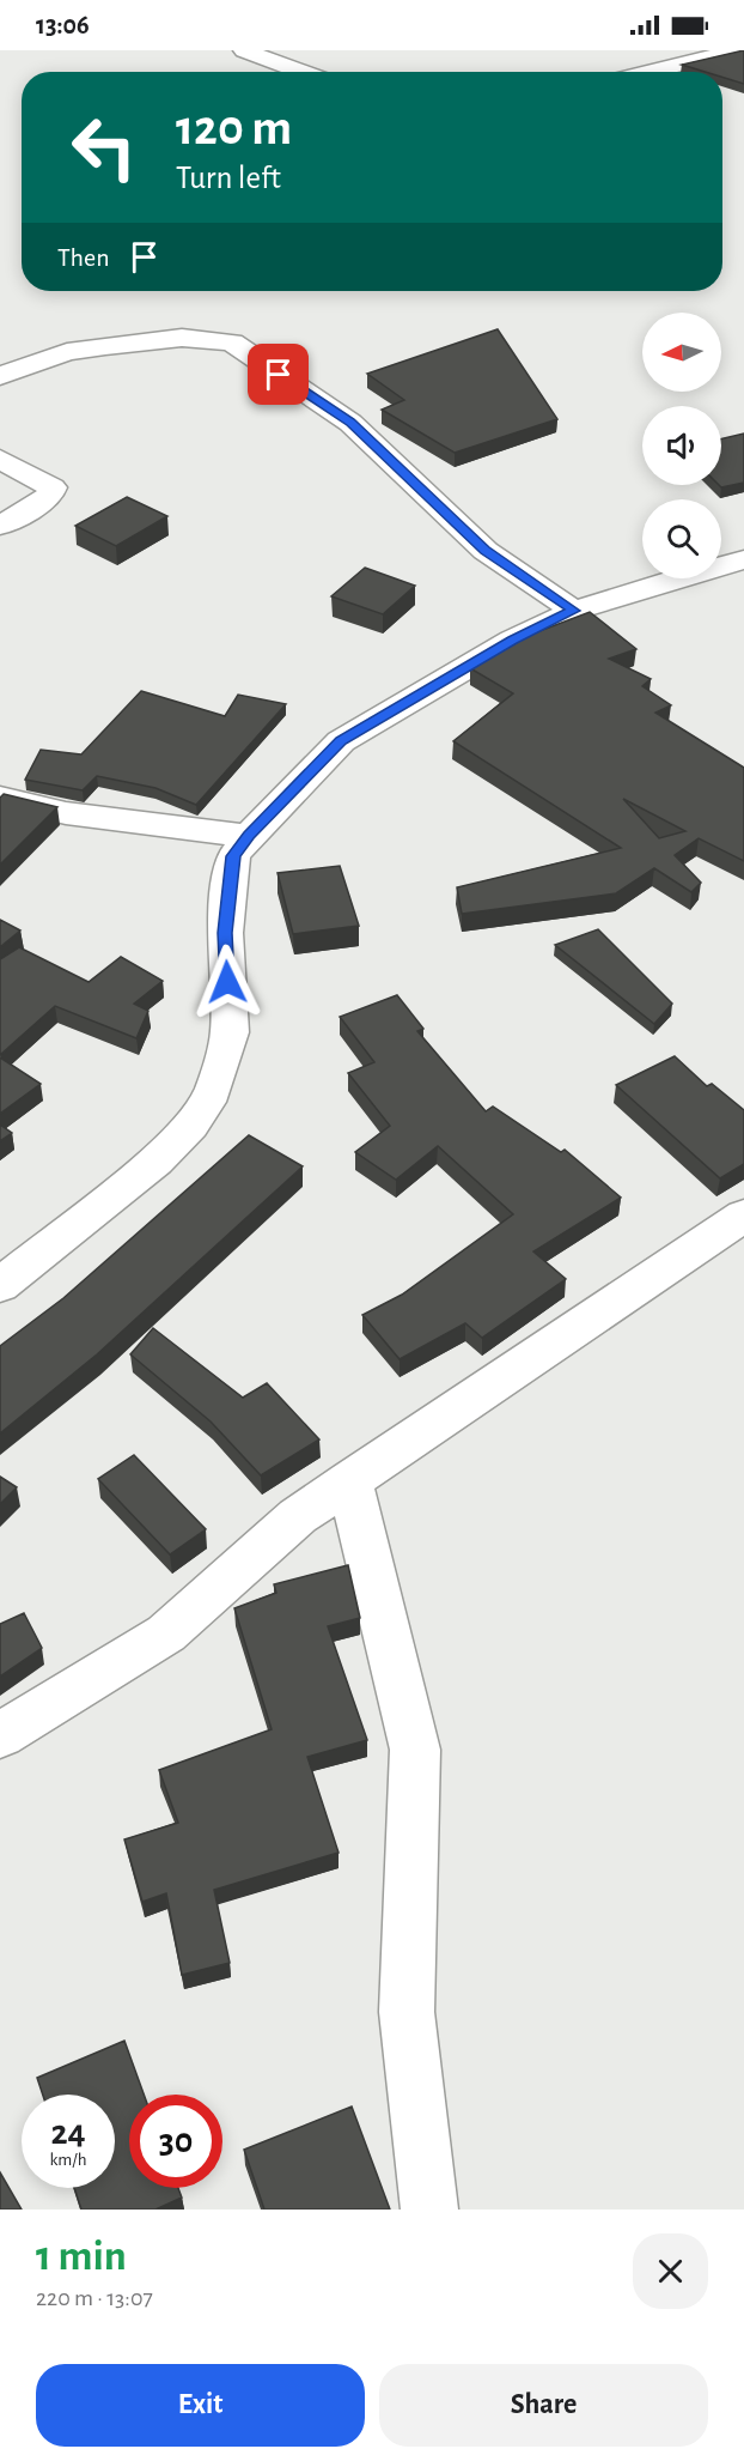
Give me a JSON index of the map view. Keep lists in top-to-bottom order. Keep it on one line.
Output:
{"north":"left","page":{"status":"13:06","turn":["120 m","Turn left"],"then":"Then","speed":"24 km/h","limit":"30","heading":["1 min","220 m · 13:07"],"buttons":["Exit","Share"]}}
